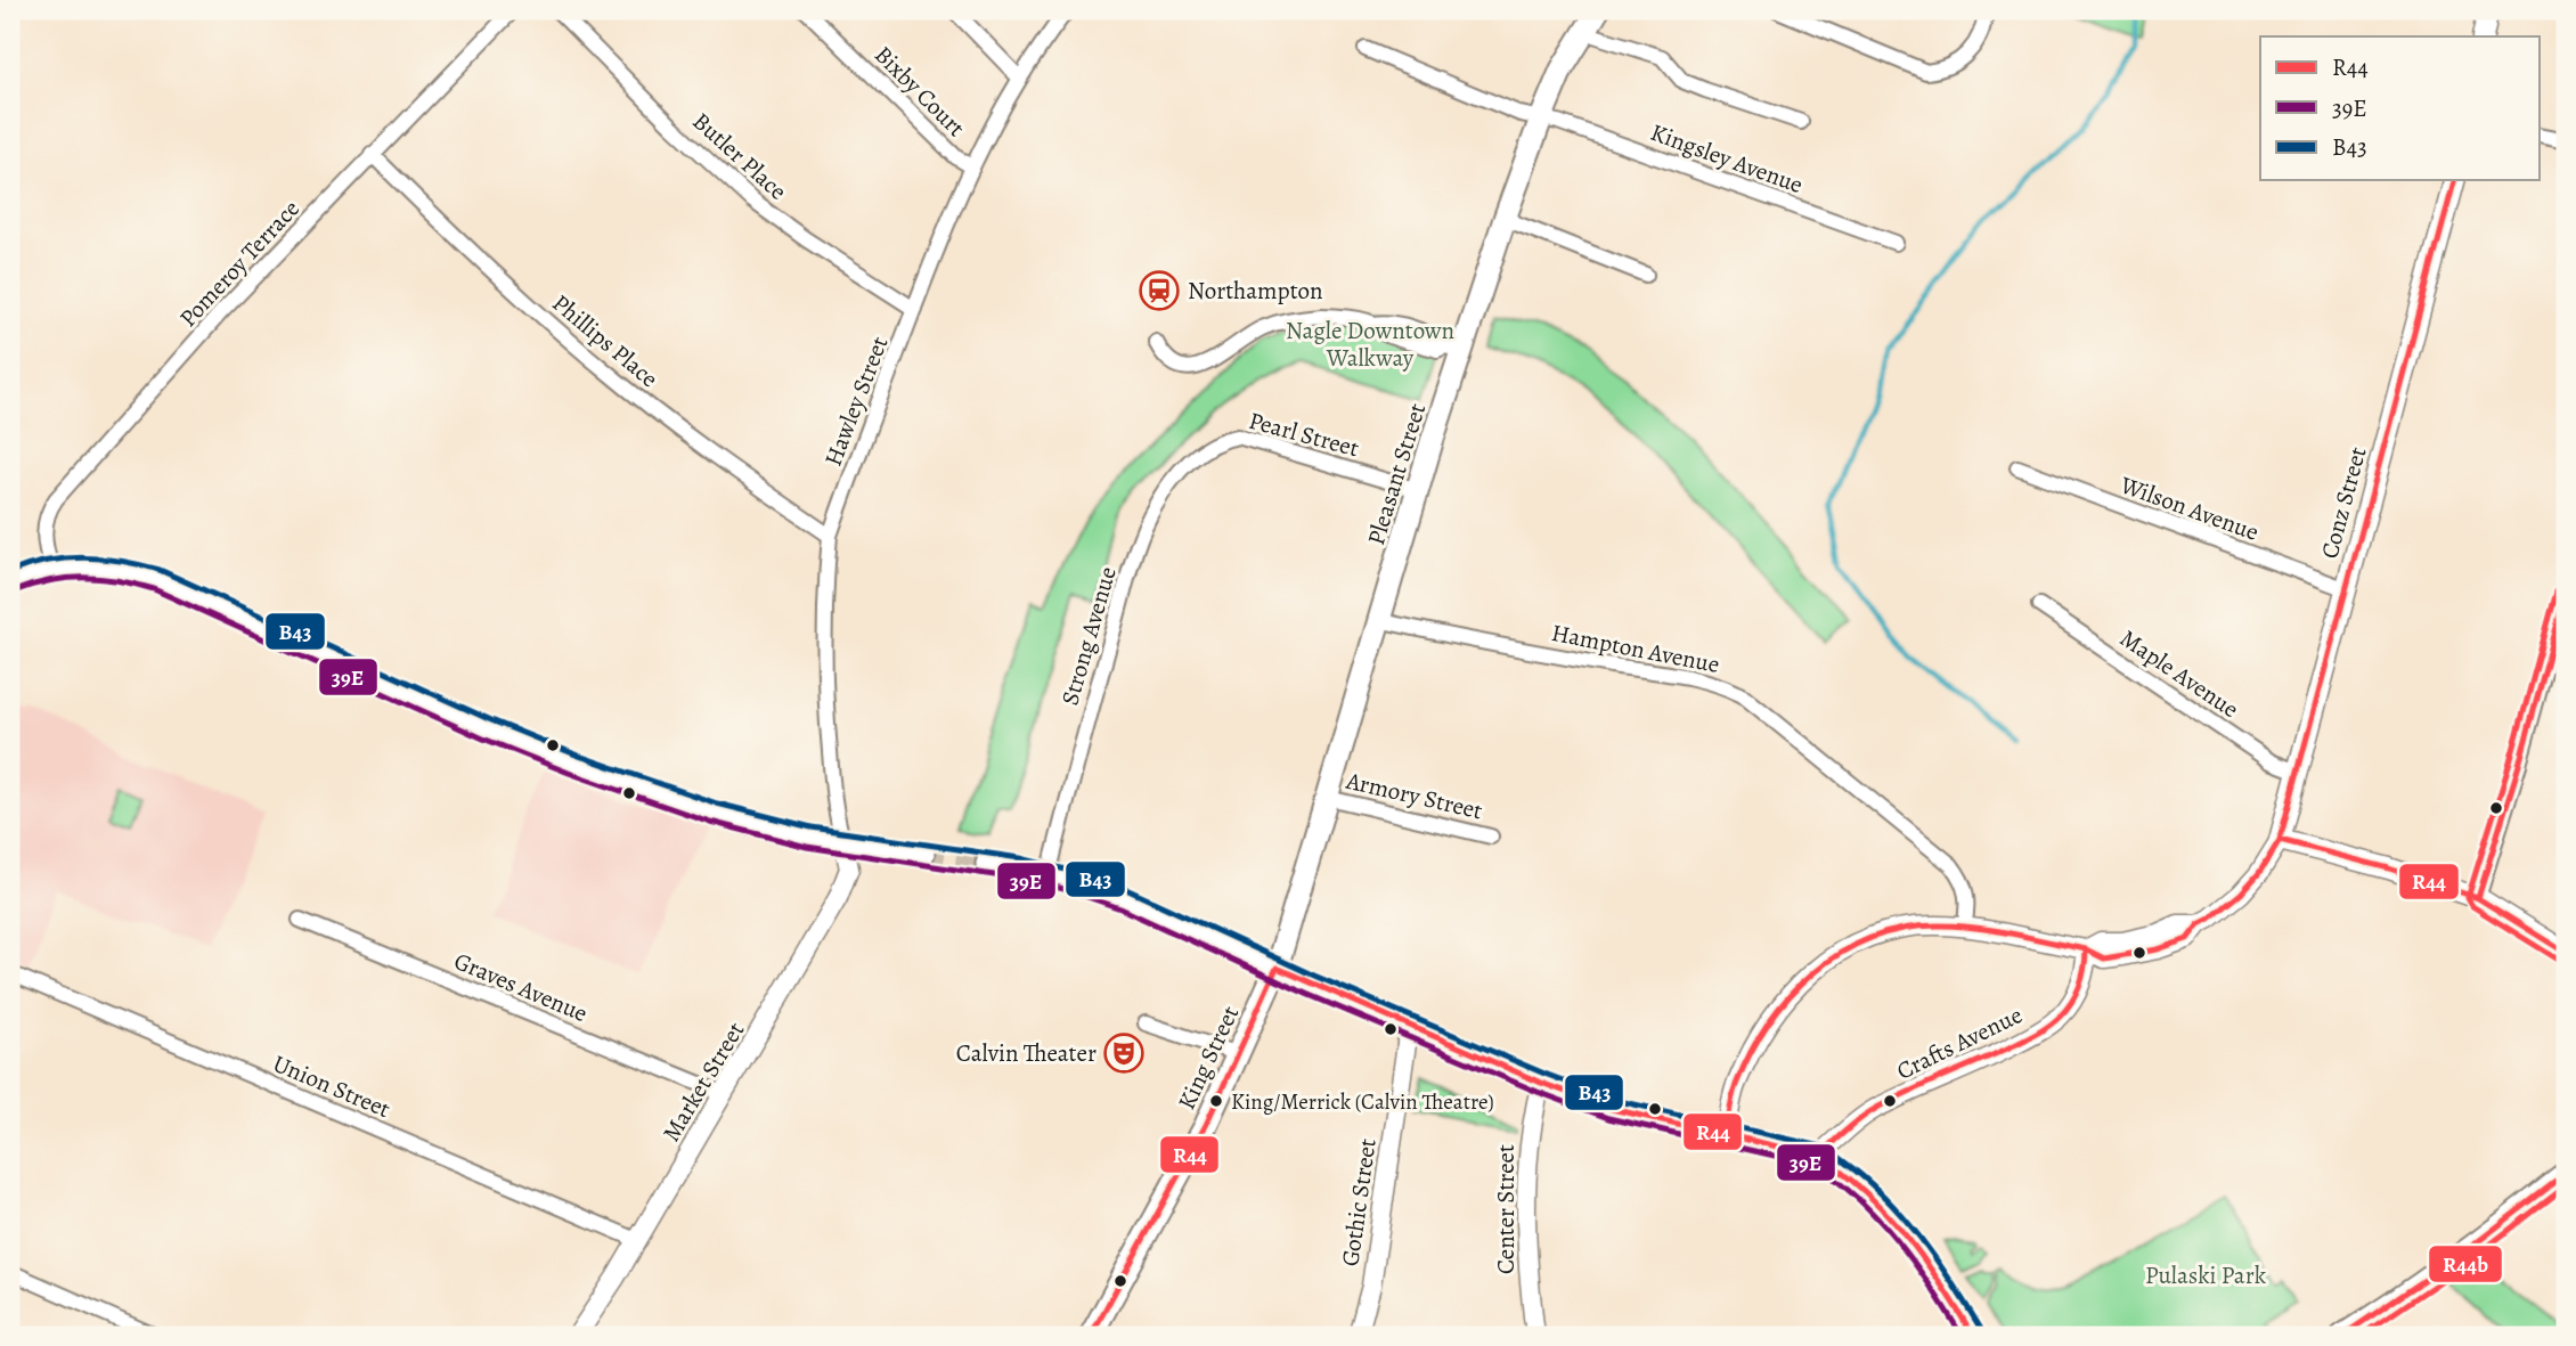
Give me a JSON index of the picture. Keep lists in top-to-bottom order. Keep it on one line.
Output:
{"streets":{"main road":["Pleasant Street","Conz Street","King Street"],"street":["Bixby Court","Butler Place","Kingsley Avenue","Pomeroy Terrace","Phillips Place","Hawley Street","Pearl Street","Wilson Avenue","Strong Avenue","Hampton Avenue","Maple Avenue","Armory Street","Graves Avenue","Crafts Avenue","Market Street","Union Street","Gothic Street","Center Street"]},"crossings":[["Bixby Court","Hawley Street"],["Butler Place","Hawley Street"],["Kingsley Avenue","Pleasant Street"],["Pomeroy Terrace","Phillips Place"],["Phillips Place","Hawley Street"],["Hawley Street","Market Street"],["Pearl Street","Pleasant Street"],["Pearl Street","Strong Avenue"],["Pleasant Street","Hampton Avenue"],["Pleasant Street","Armory Street"],["Pleasant Street","King Street"],["Conz Street","Wilson Avenue"],["Conz Street","Maple Avenue"],["Graves Avenue","Market Street"],["Market Street","Union Street"]],"parks":["Nagle Downtown Walkway","Pulaski Park"],"places":{"station":["Northampton"],"theatre":["Calvin Theater"],"other":["King/Merrick (Calvin Theatre)"]},"lines":["transit line R44","transit line B43","transit line 39E","transit line R44b"],"legend":["R44","39E","B43"]}
